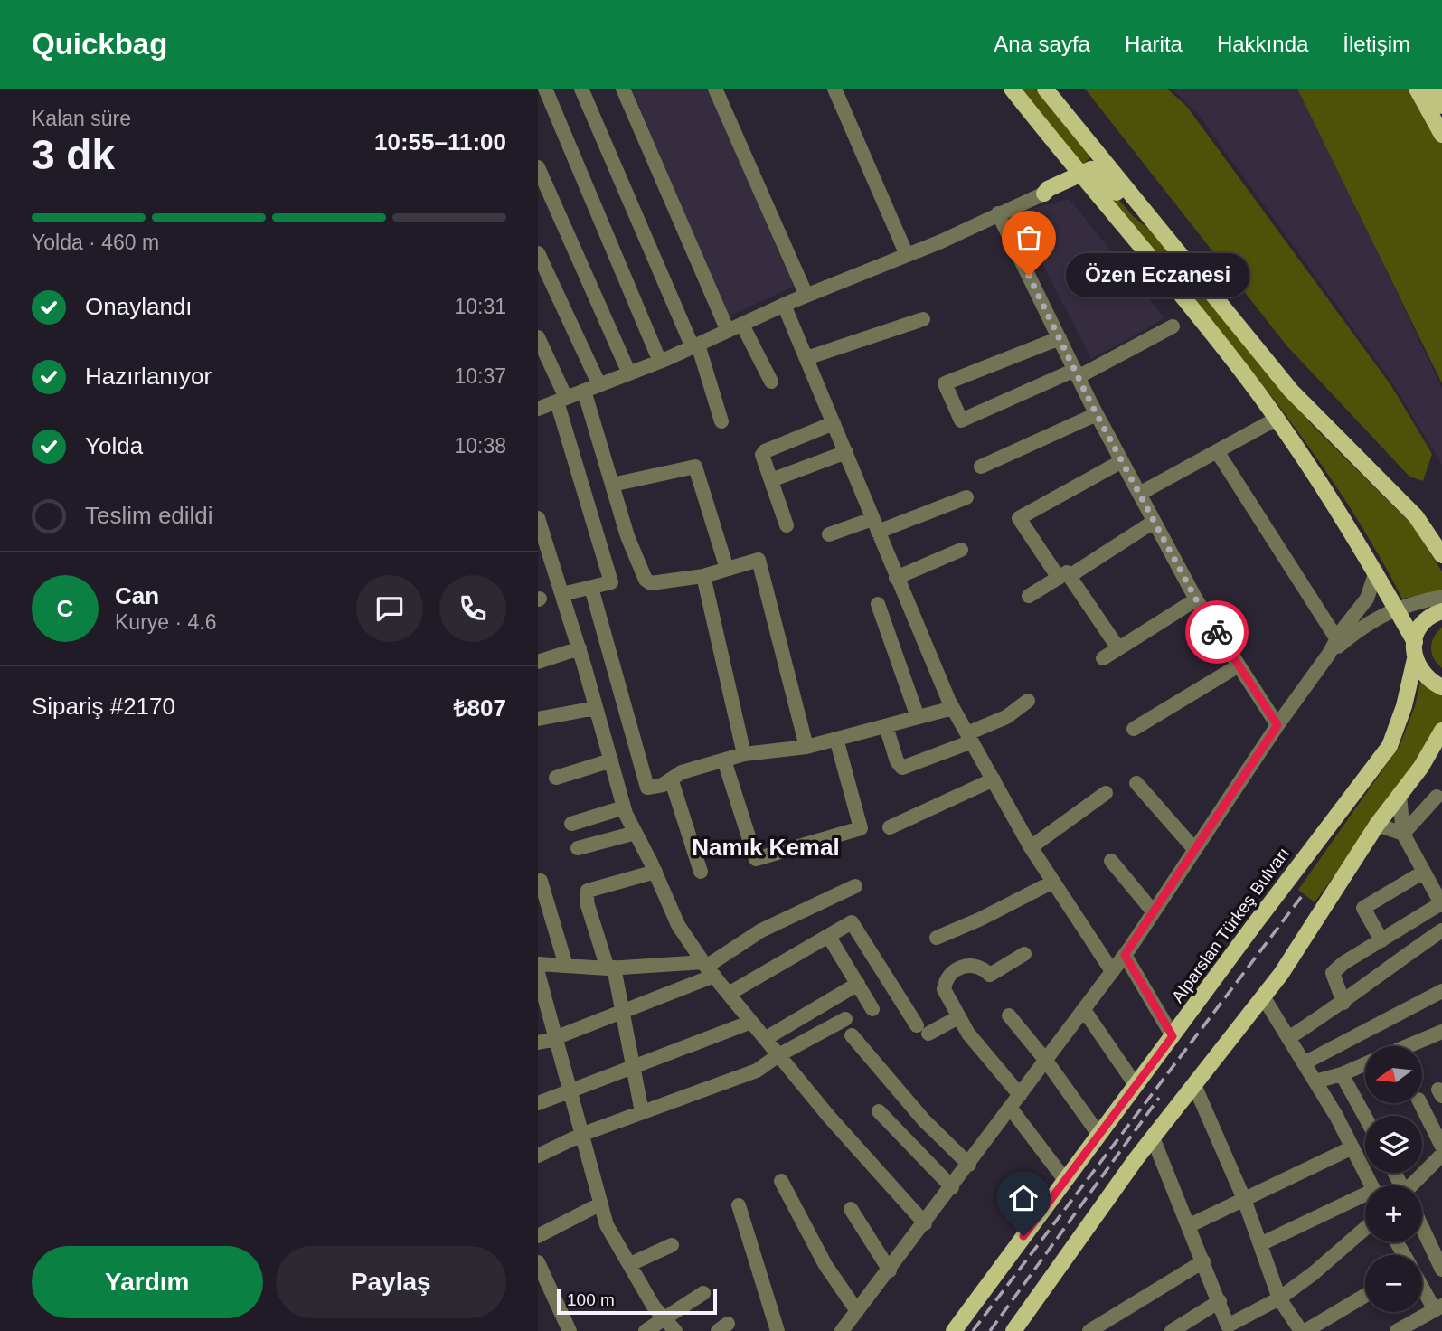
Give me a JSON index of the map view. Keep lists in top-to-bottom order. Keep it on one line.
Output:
{"streets":{"main road":["Alparslan Türkeş Bulvarı"]},"districts":["Namık Kemal"],"places":["Özen Eczanesi"],"scale_bar":"100 m","north":"left","page":{"header":"Quickbag","nav":["Ana sayfa","Harita","Hakkında","İletişim"],"heading":["3 dk","Kalan süre","10:55–11:00"],"panel":["Can","Kurye · 4.6","Sipariş #2170","₺807"],"bar":"Yolda · 460 m","bubble":"Özen Eczanesi","list":[["Onaylandı","10:31"],["Hazırlanıyor","10:37"],["Yolda","10:38"],"Teslim edildi"],"round":"C","map_buttons":["+","−"],"buttons":["Yardım","Paylaş"],"scale":"100 m"}}
